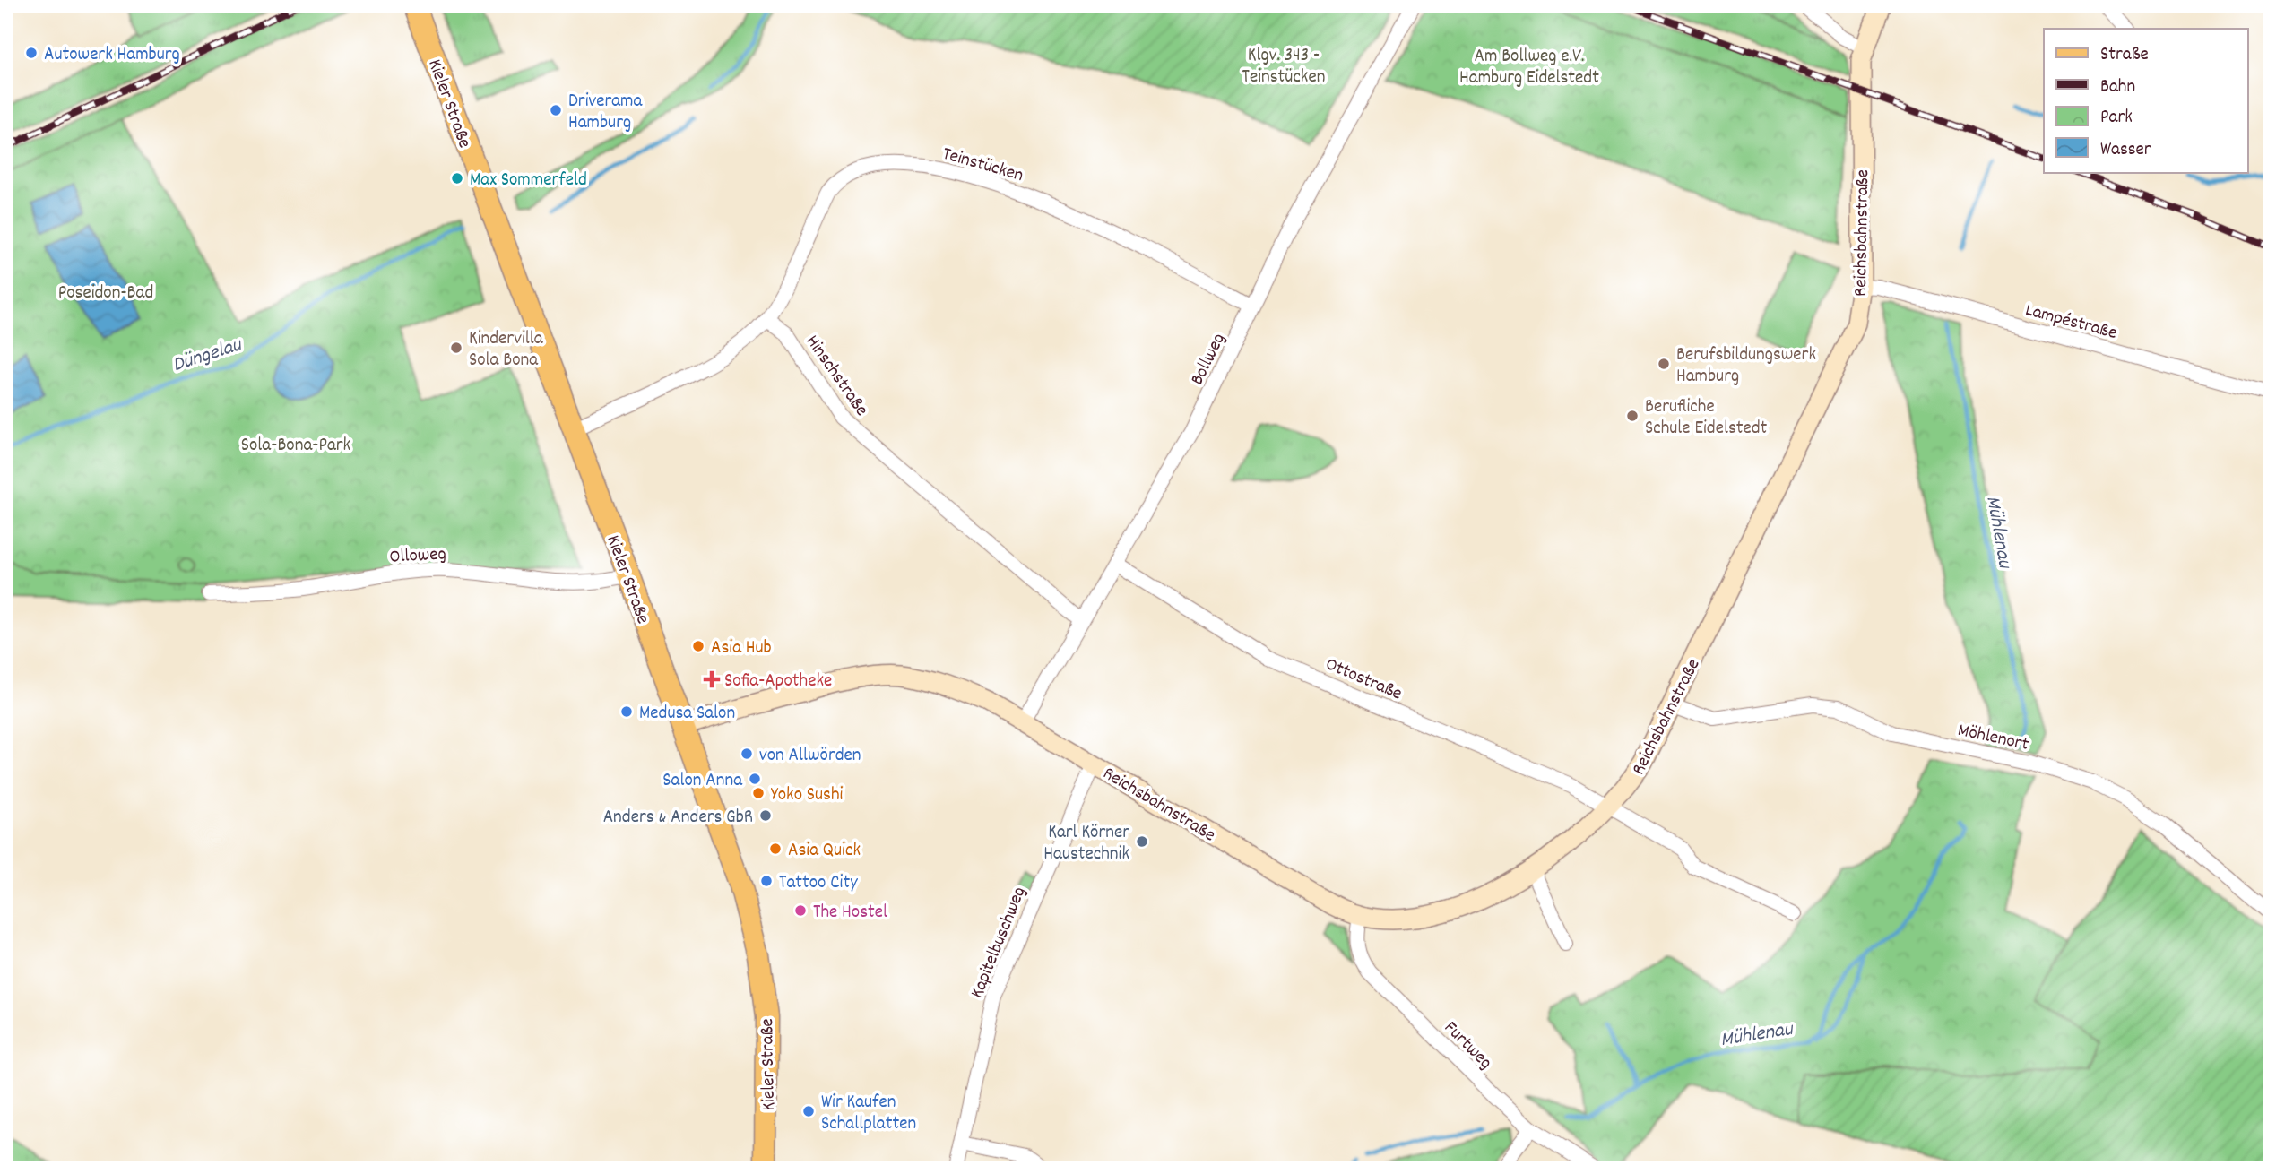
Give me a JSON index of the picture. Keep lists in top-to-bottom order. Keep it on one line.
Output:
{"streets":{"main road":["Kieler Straße"],"street":["Teinstücken","Reichsbahnstraße","Lampéstraße","Bollweg","Hinschstraße","Olloweg","Ottostraße","Möhlenort","Kapitelbuschweg","Furtweg"]},"crossings":[["Kieler Straße","Reichsbahnstraße"],["Kieler Straße","Olloweg"],["Teinstücken","Bollweg"],["Teinstücken","Hinschstraße"],["Reichsbahnstraße","Lampéstraße"],["Reichsbahnstraße","Bollweg"],["Reichsbahnstraße","Ottostraße"],["Reichsbahnstraße","Möhlenort"],["Reichsbahnstraße","Kapitelbuschweg"],["Reichsbahnstraße","Furtweg"],["Bollweg","Hinschstraße"],["Bollweg","Ottostraße"]],"water":["Düngelau","Mühlenau"],"parks":["Klgv. 343 - Teinstücken","Am Bollweg e.V. Hamburg Eidelstedt","Poseidon-Bad","Sola-Bona-Park"],"places":{"other":["Autowerk Hamburg","Driverama Hamburg","Max Sommerfeld","Kindervilla Sola Bona","Berufsbildungswerk Hamburg","Berufliche Schule Eidelstedt","Asia Hub","Medusa Salon","von Allwörden","Salon Anna","Yoko Sushi","Anders & Anders GbR","Karl Körner Haustechnik","Asia Quick","Tattoo City","The Hostel","Wir Kaufen Schallplatten"],"health":["Sofia-Apotheke"]},"legend":["Straße","Bahn","Park","Wasser"]}
